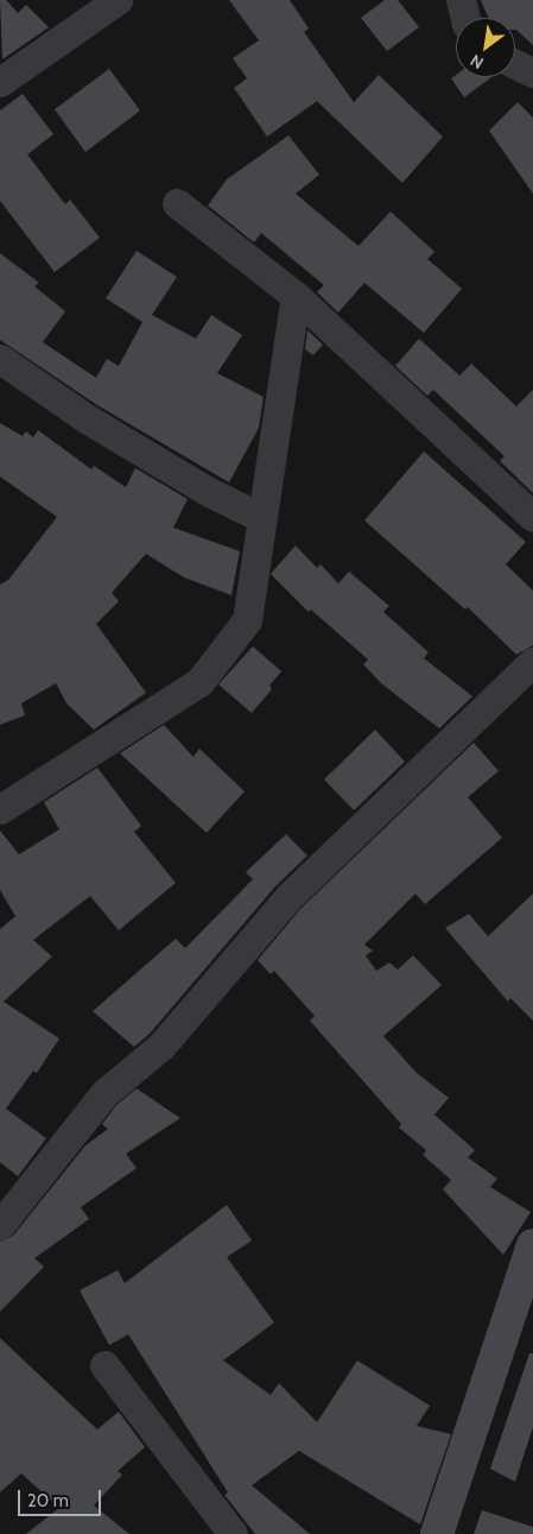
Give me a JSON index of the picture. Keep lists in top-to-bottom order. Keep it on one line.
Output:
{"scale_bar":"20 m","north":"bottom left"}
